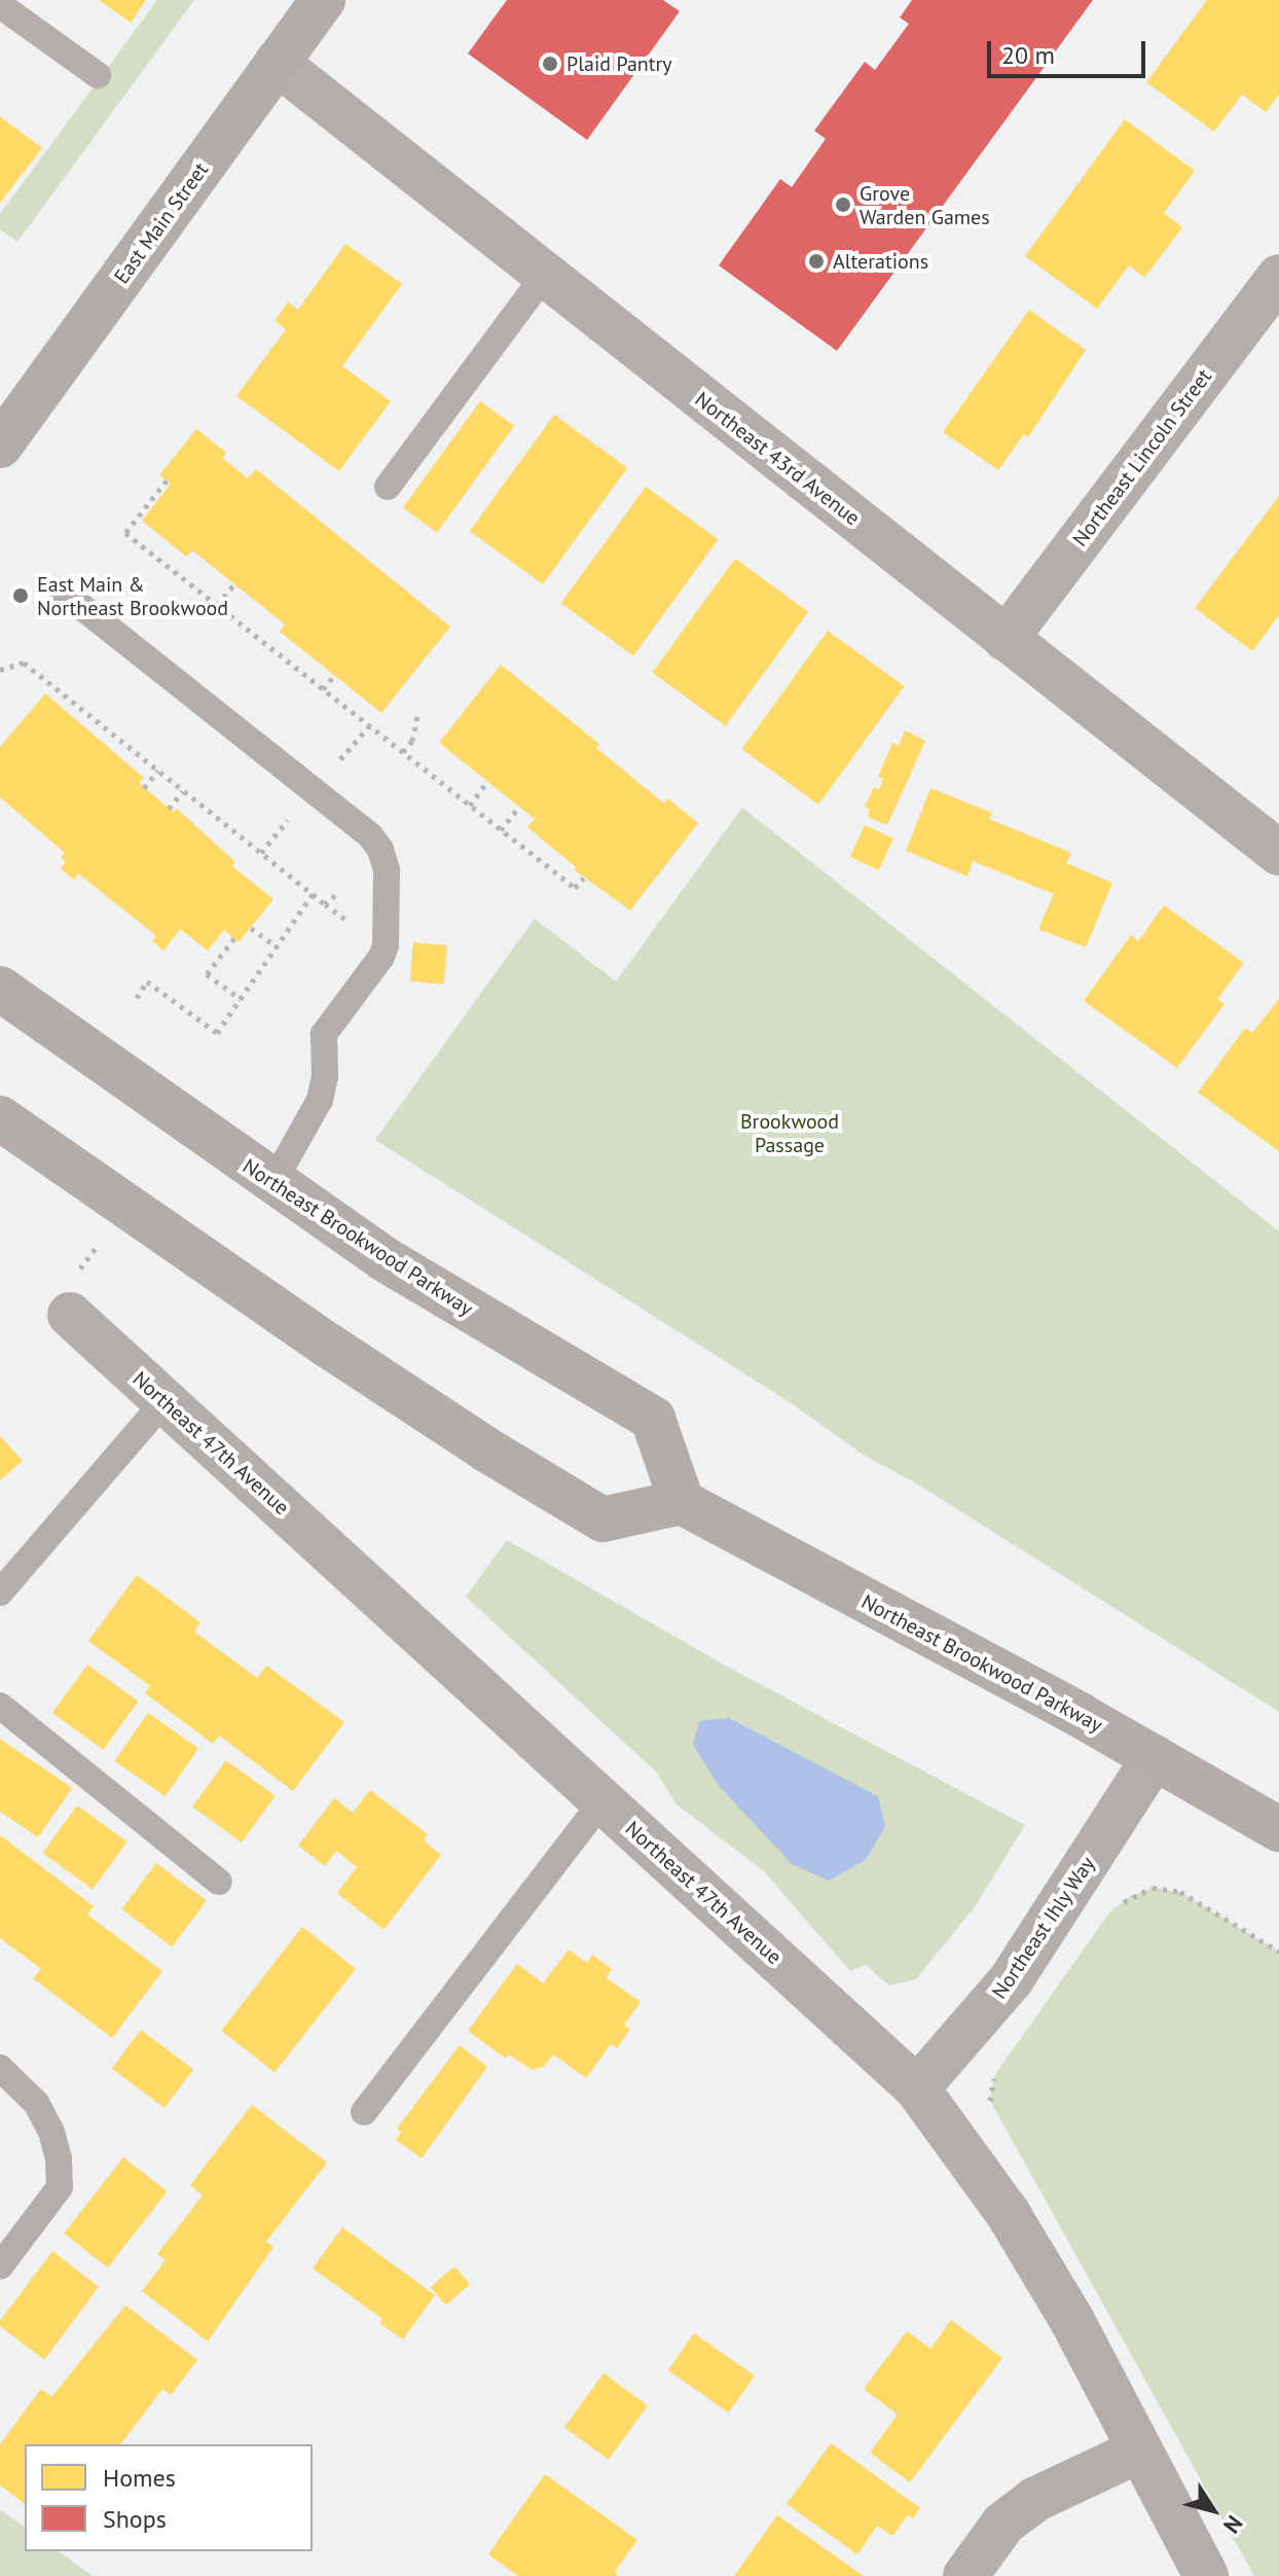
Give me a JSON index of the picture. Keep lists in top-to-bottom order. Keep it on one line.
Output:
{"streets":{"main road":["East Main Street","Northeast Brookwood Parkway"],"street":["Northeast Lincoln Street","Northeast 43rd Avenue","Northeast 47th Avenue","Northeast Ihly Way"]},"crossings":[["East Main Street","Northeast 43rd Avenue"],["Northeast Lincoln Street","Northeast 43rd Avenue"],["Northeast Brookwood Parkway","Northeast Ihly Way"],["Northeast 47th Avenue","Northeast Ihly Way"]],"parks":["Brookwood Passage"],"places":["Plaid Pantry","Grove Warden Games","Alterations","East Main & Northeast Brookwood"],"legend":["Homes","Shops"],"scale_bar":"20 m","north":"bottom right"}
